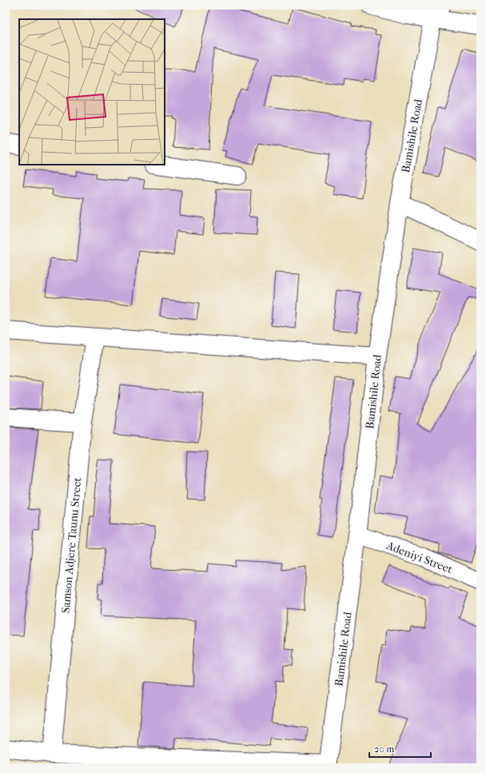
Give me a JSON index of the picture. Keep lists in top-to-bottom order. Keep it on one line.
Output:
{"streets":{"street":["Bamishile Road","Samson Adjere Taunu Street","Adeniyi Street"]},"crossings":[["Bamishile Road","Adeniyi Street"]],"scale_bar":"20 m"}
